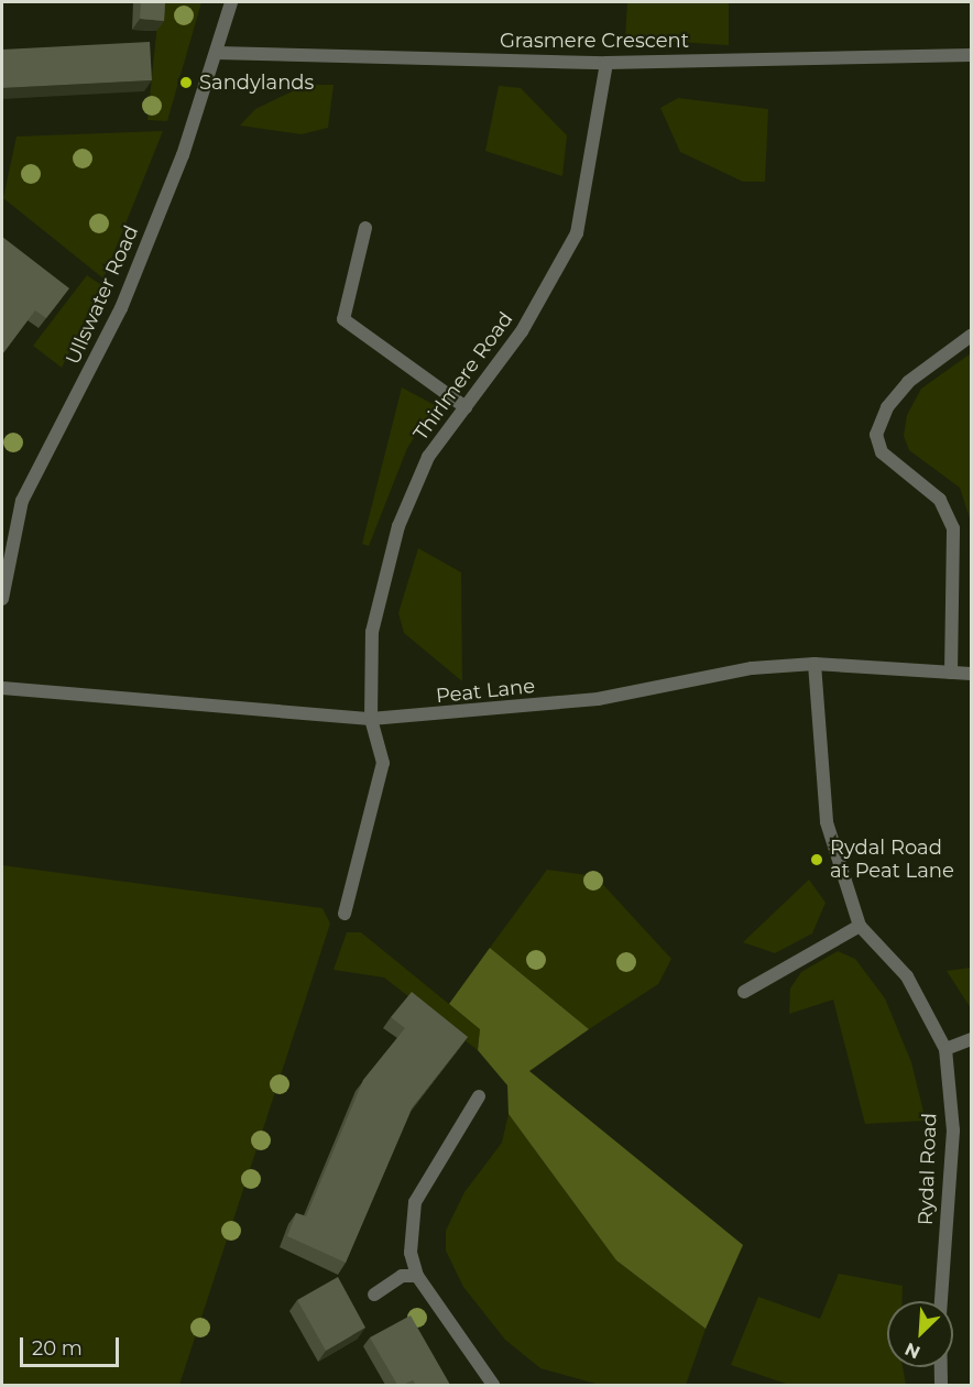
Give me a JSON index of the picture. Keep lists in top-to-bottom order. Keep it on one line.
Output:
{"streets":{"street":["Grasmere Crescent","Ullswater Road","Thirlmere Road","Peat Lane","Rydal Road"]},"crossings":[["Grasmere Crescent","Ullswater Road"],["Grasmere Crescent","Thirlmere Road"],["Thirlmere Road","Peat Lane"],["Peat Lane","Rydal Road"]],"places":["Sandylands","Rydal Road at Peat Lane"],"scale_bar":"20 m","north":"bottom left"}
